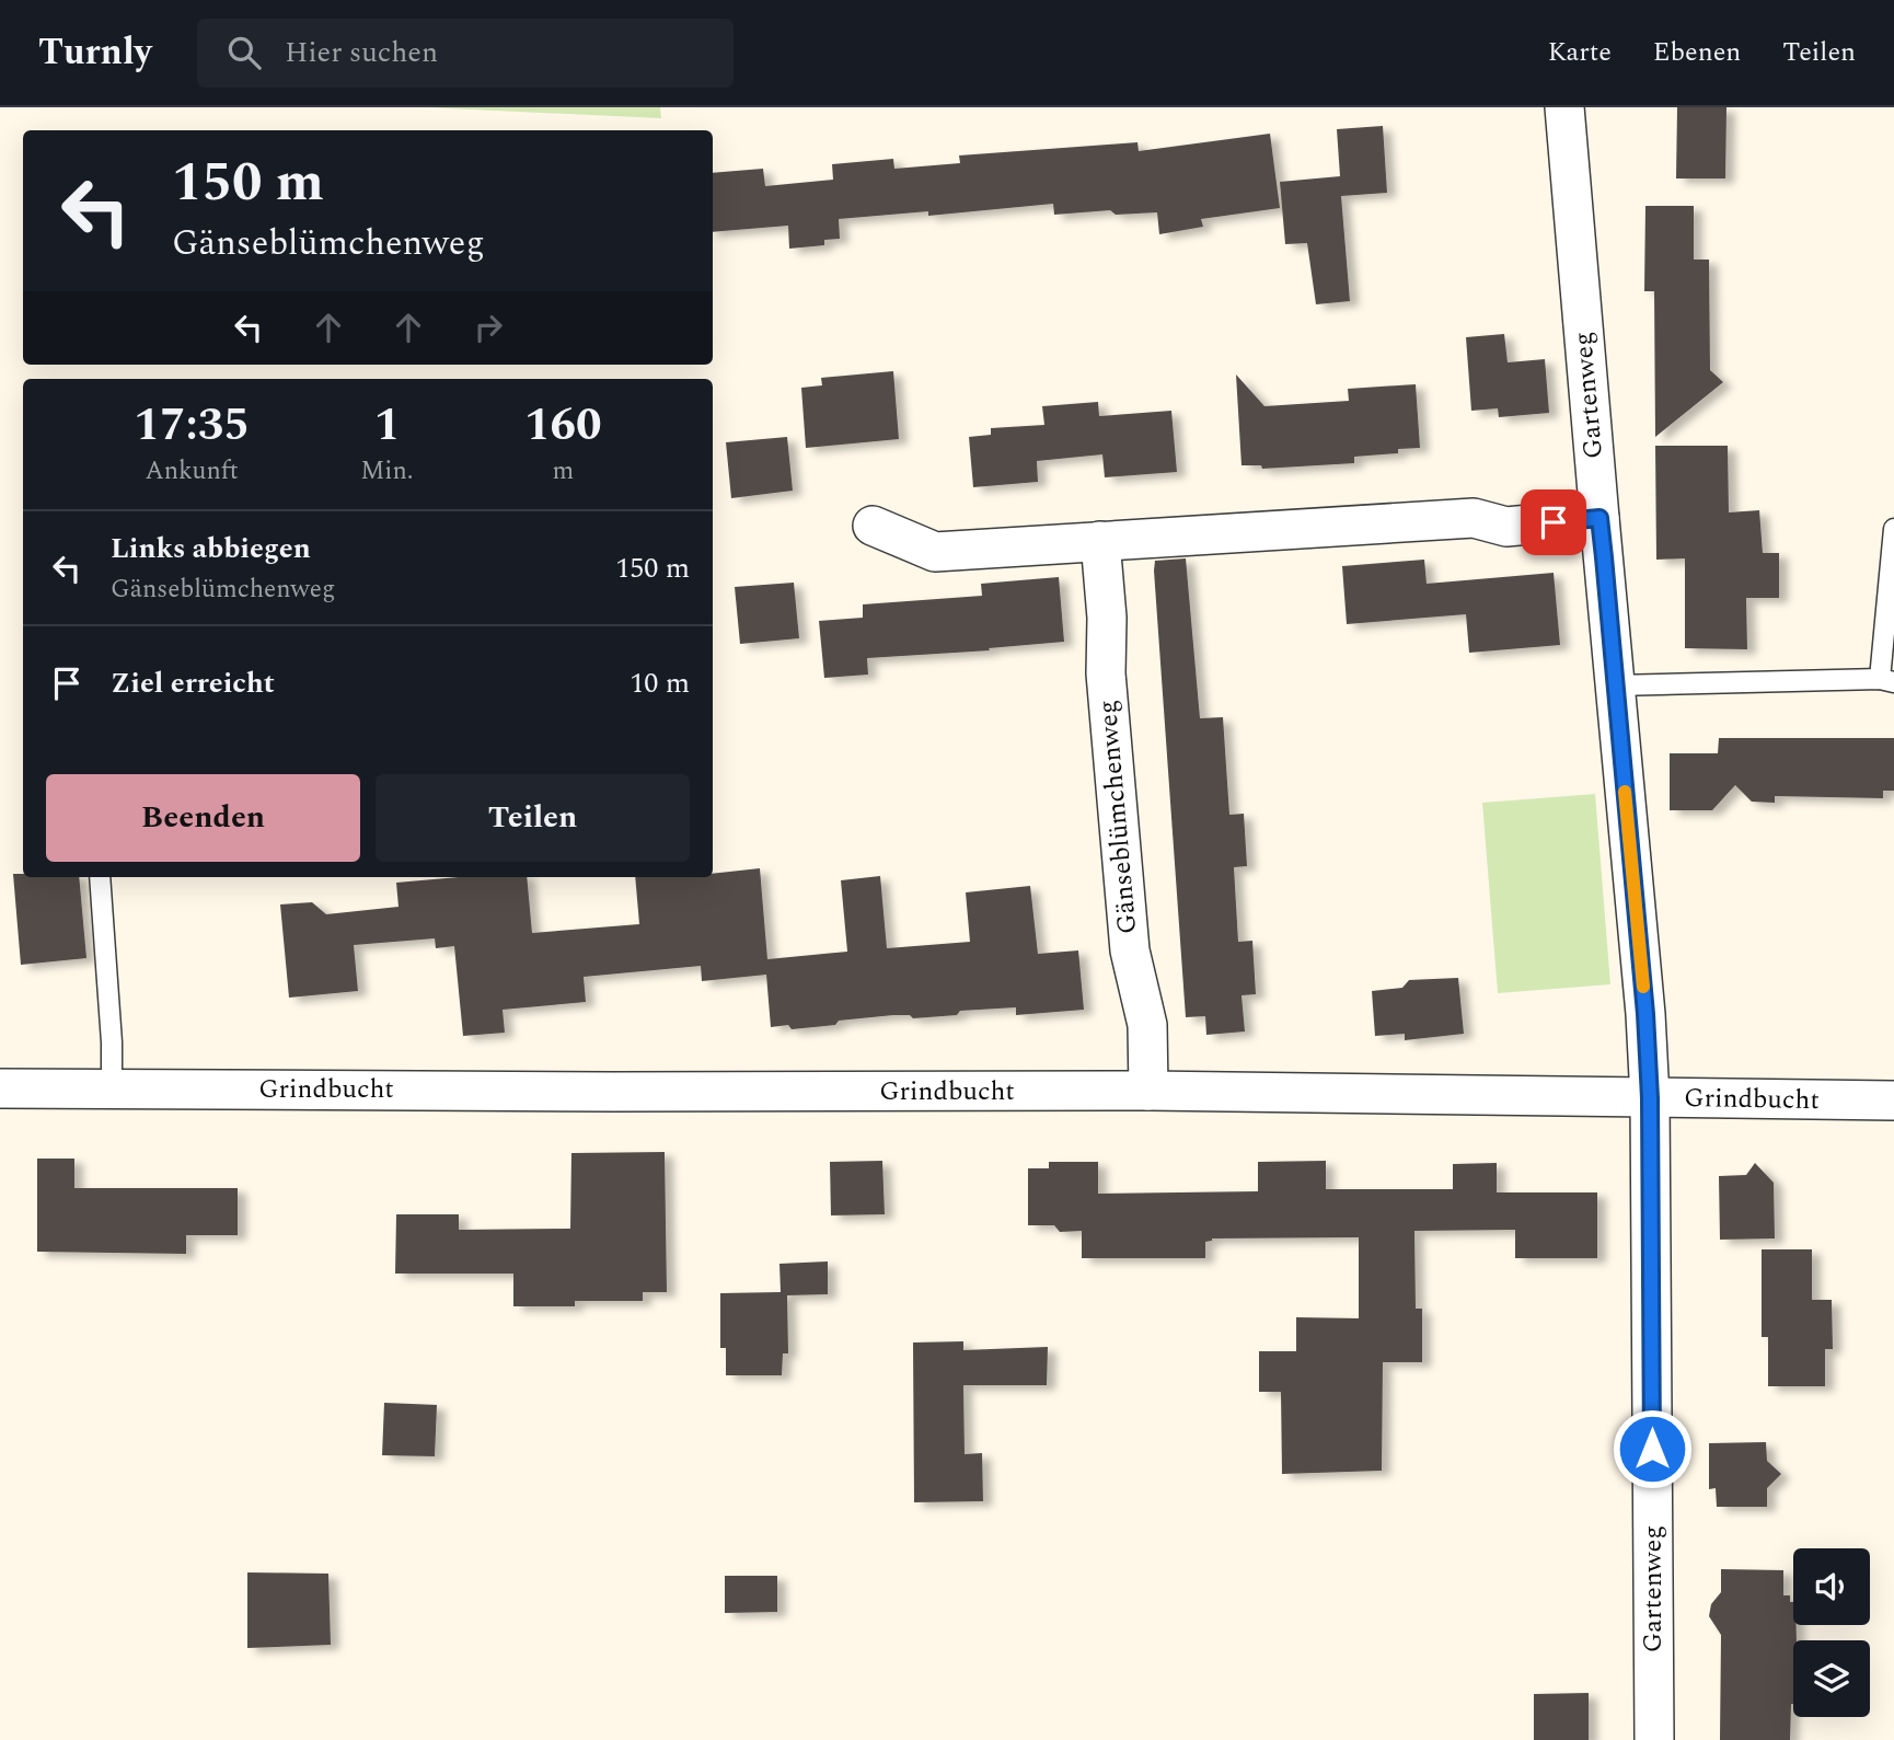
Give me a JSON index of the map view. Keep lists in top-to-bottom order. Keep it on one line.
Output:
{"streets":{"street":["Gartenweg","Gänseblümchenweg","Grindbucht"]},"crossings":[["Gartenweg","Grindbucht"],["Gänseblümchenweg","Grindbucht"]],"page":{"header":"Turnly","search":"Hier suchen","nav":["Karte","Ebenen","Teilen"],"turn":["150 m","Gänseblümchenweg"],"eta":["17:35","Ankunft","1","Min.","160","m"],"list":[{"name":"Links abbiegen","note":"Gänseblümchenweg","value":"150 m"},{"name":"Ziel erreicht","value":"10 m"}],"buttons":["Beenden","Teilen"]}}
